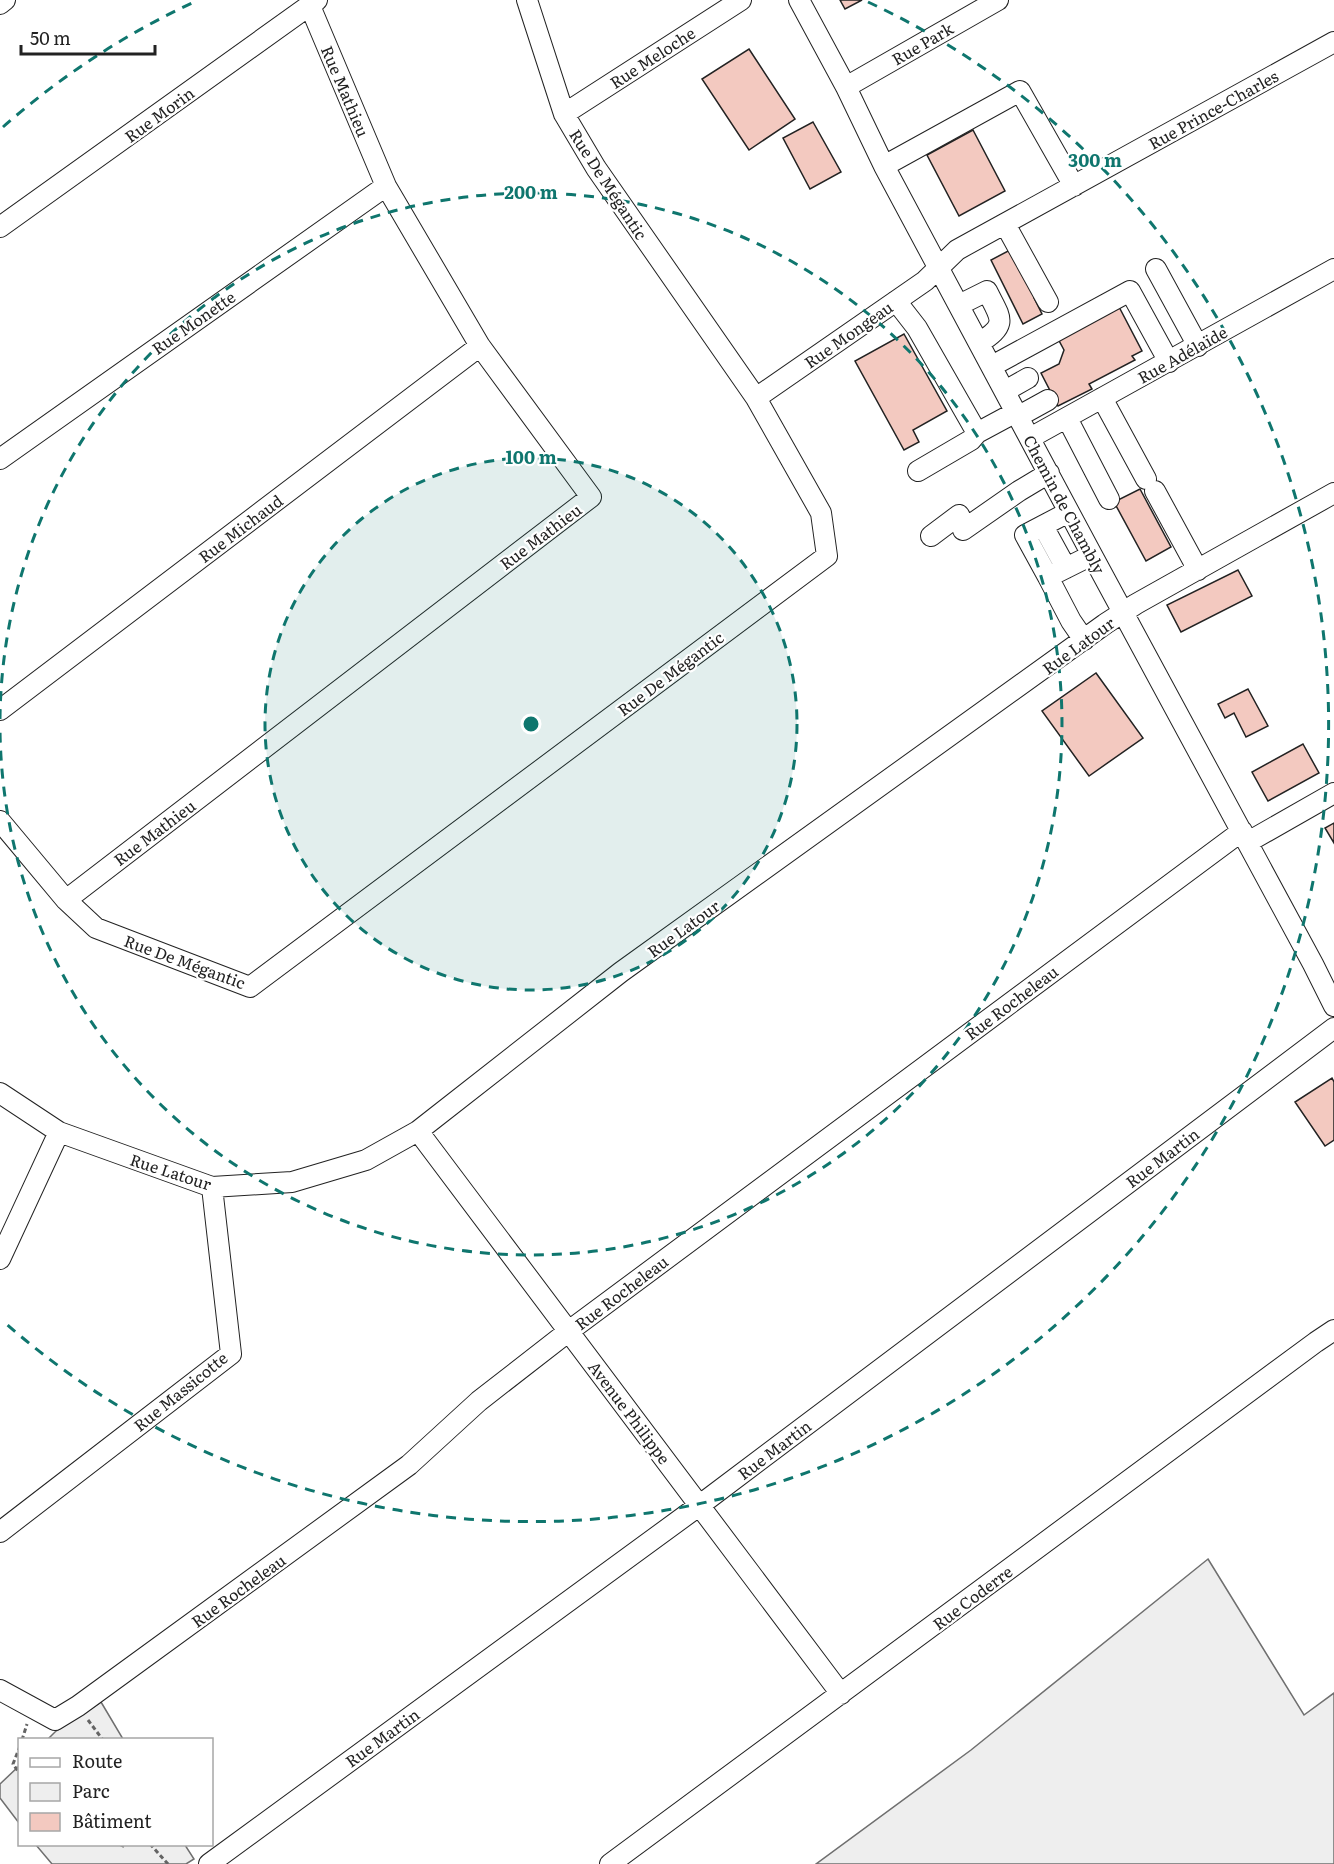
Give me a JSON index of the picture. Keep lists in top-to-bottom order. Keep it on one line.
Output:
{"streets":{"street":["Rue Park","Rue Meloche","Rue Mathieu","Rue Prince-Charles","Rue Morin","Rue De Mégantic","Rue Monette","Rue Mongeau","Rue Adélaïde","Chemin de Chambly","Rue Michaud","Rue Latour","Rue Rocheleau","Rue Martin","Rue Massicotte","Avenue Philippe","Rue Coderre"]},"crossings":[["Rue Park","Chemin de Chambly"],["Rue Meloche","Rue De Mégantic"],["Rue Mathieu","Rue Morin"],["Rue Mathieu","Rue De Mégantic"],["Rue Mathieu","Rue Monette"],["Rue Mathieu","Rue Michaud"],["Rue Prince-Charles","Rue Mongeau"],["Rue Prince-Charles","Chemin de Chambly"],["Rue De Mégantic","Rue Mongeau"],["Rue Mongeau","Chemin de Chambly"],["Rue Adélaïde","Chemin de Chambly"],["Chemin de Chambly","Rue Latour"],["Chemin de Chambly","Rue Rocheleau"],["Rue Latour","Rue Massicotte"],["Rue Latour","Avenue Philippe"],["Rue Rocheleau","Avenue Philippe"],["Rue Martin","Avenue Philippe"],["Avenue Philippe","Rue Coderre"]],"legend":["Route","Parc","Bâtiment"],"scale_bar":"50 m","rings":["300 m","200 m","100 m"]}
